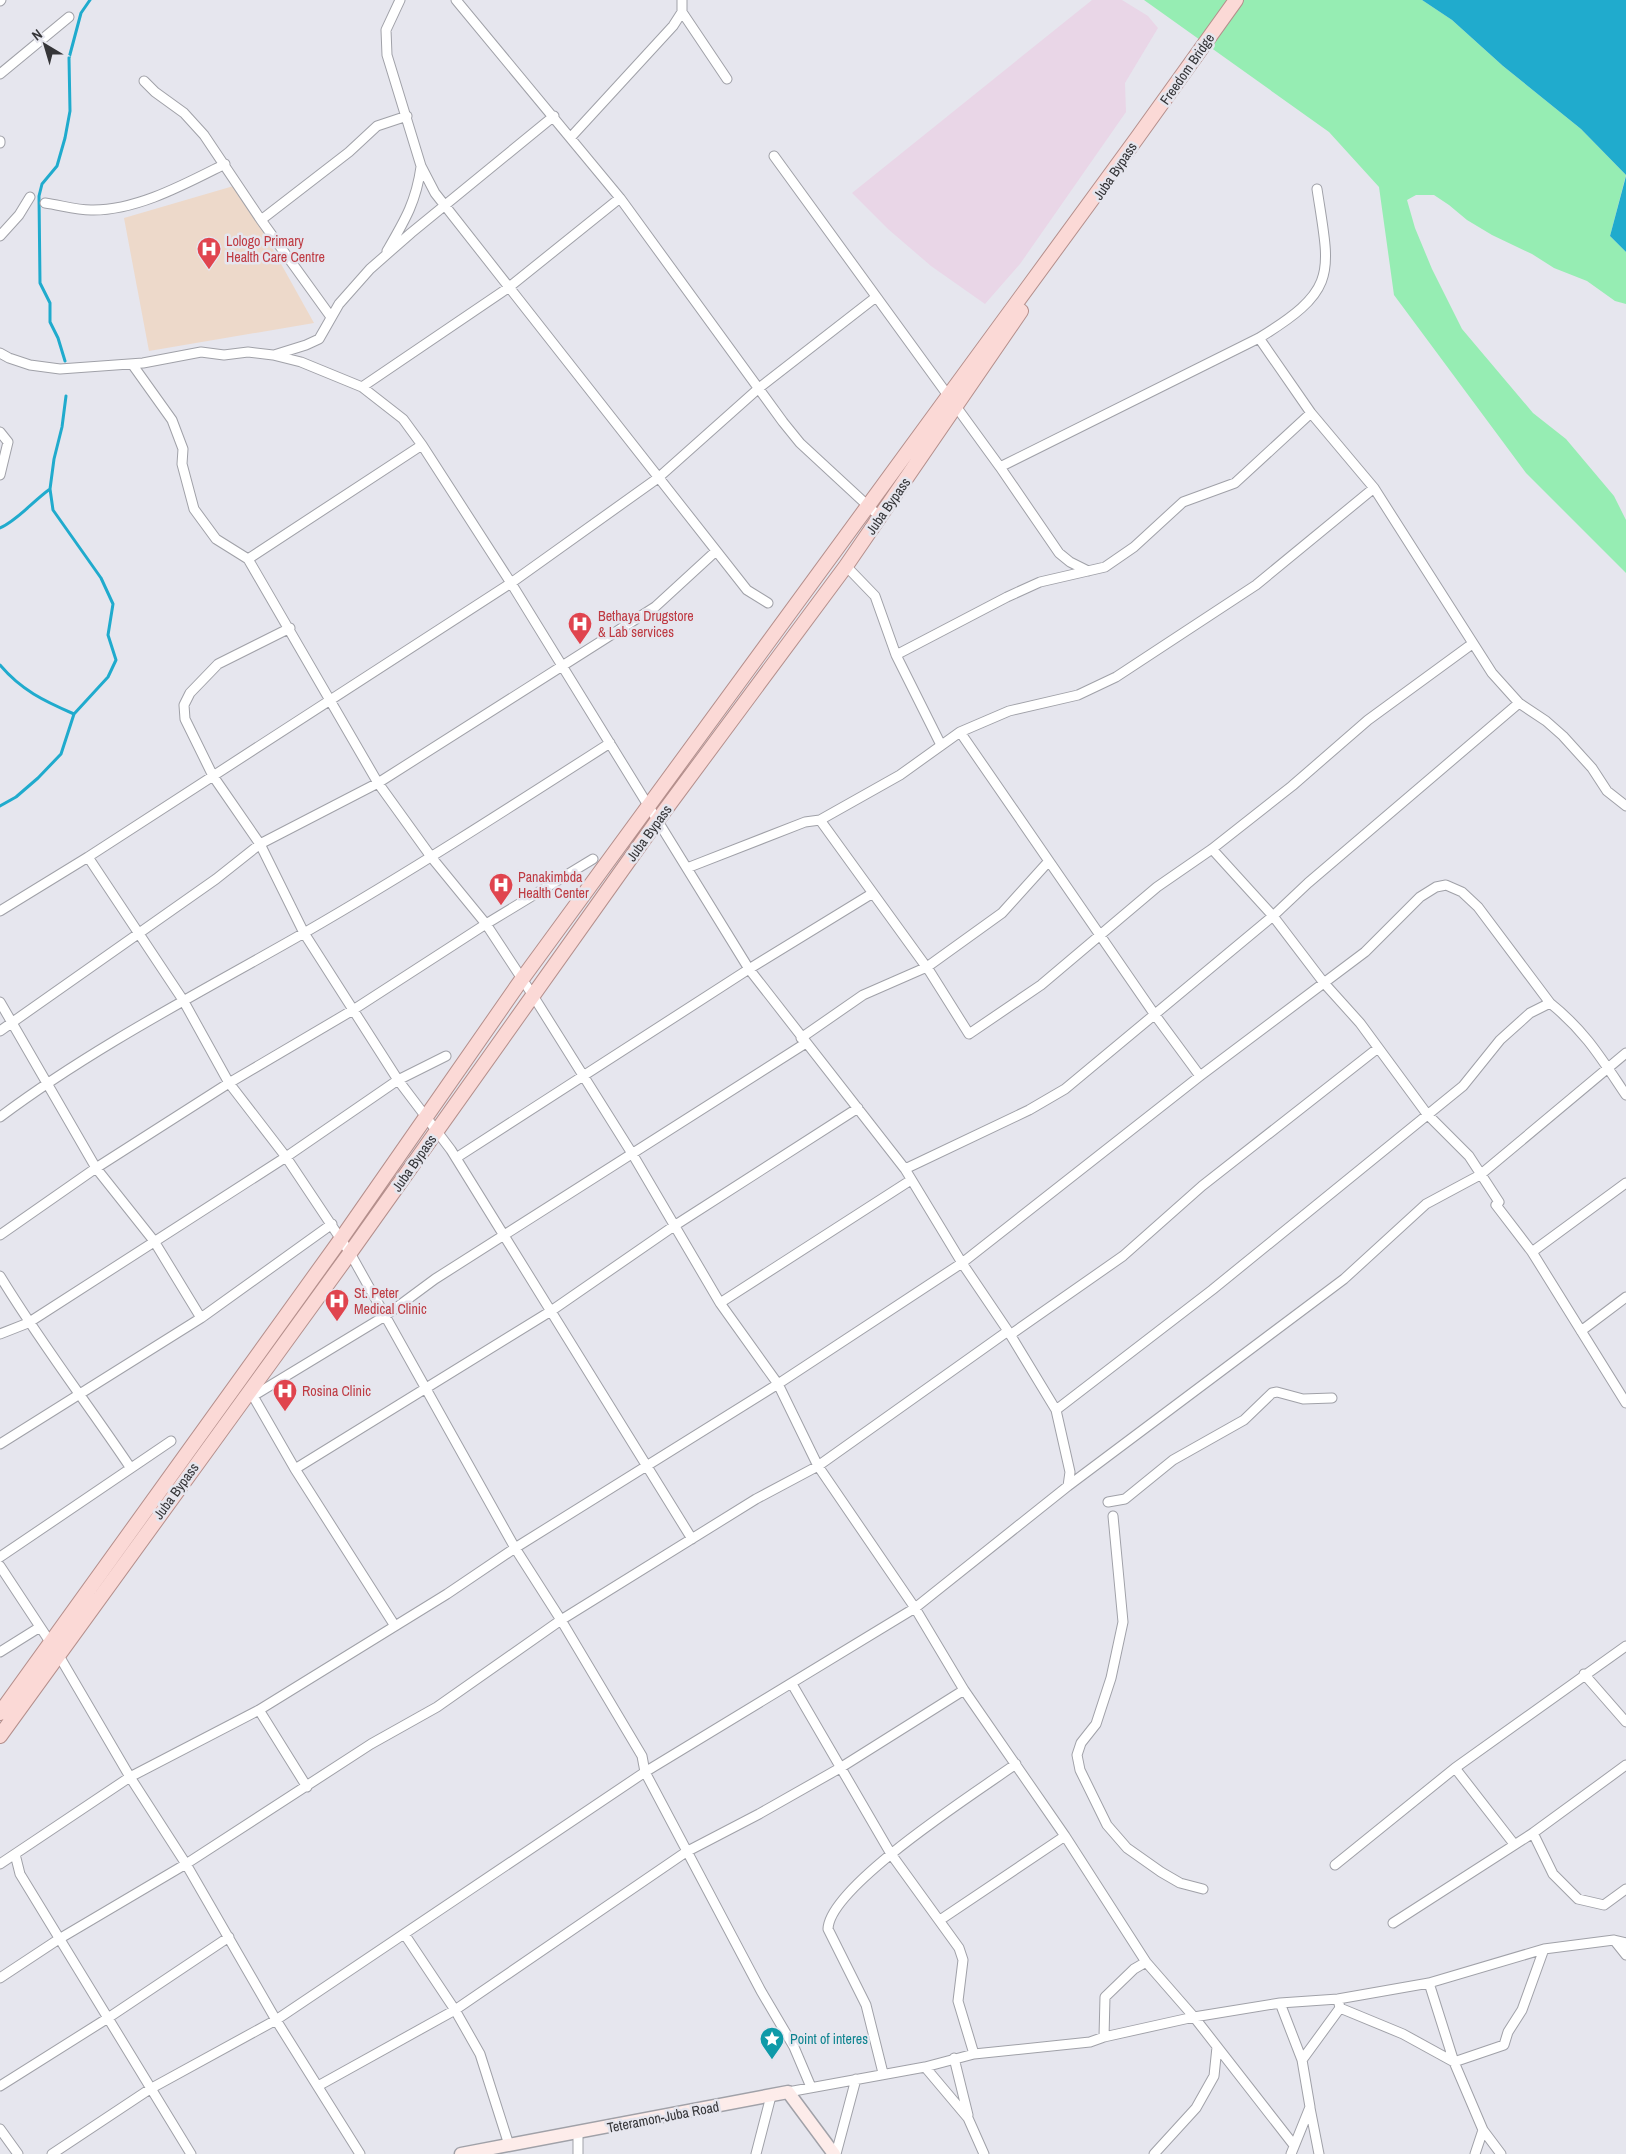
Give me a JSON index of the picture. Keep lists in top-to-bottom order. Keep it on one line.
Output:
{"streets":{"main road":["Freedom Bridge","Juba Bypass"],"street":["Teteramon-Juba Road"]},"crossings":[["Freedom Bridge","Juba Bypass"]],"places":{"hospital":["Lologo Primary Health Care Centre","Bethaya Drugstore & Lab services","Panakimbda Health Center","St. Peter Medical Clinic","Rosina Clinic"],"place":["Point of interes"]},"north":"top left"}
